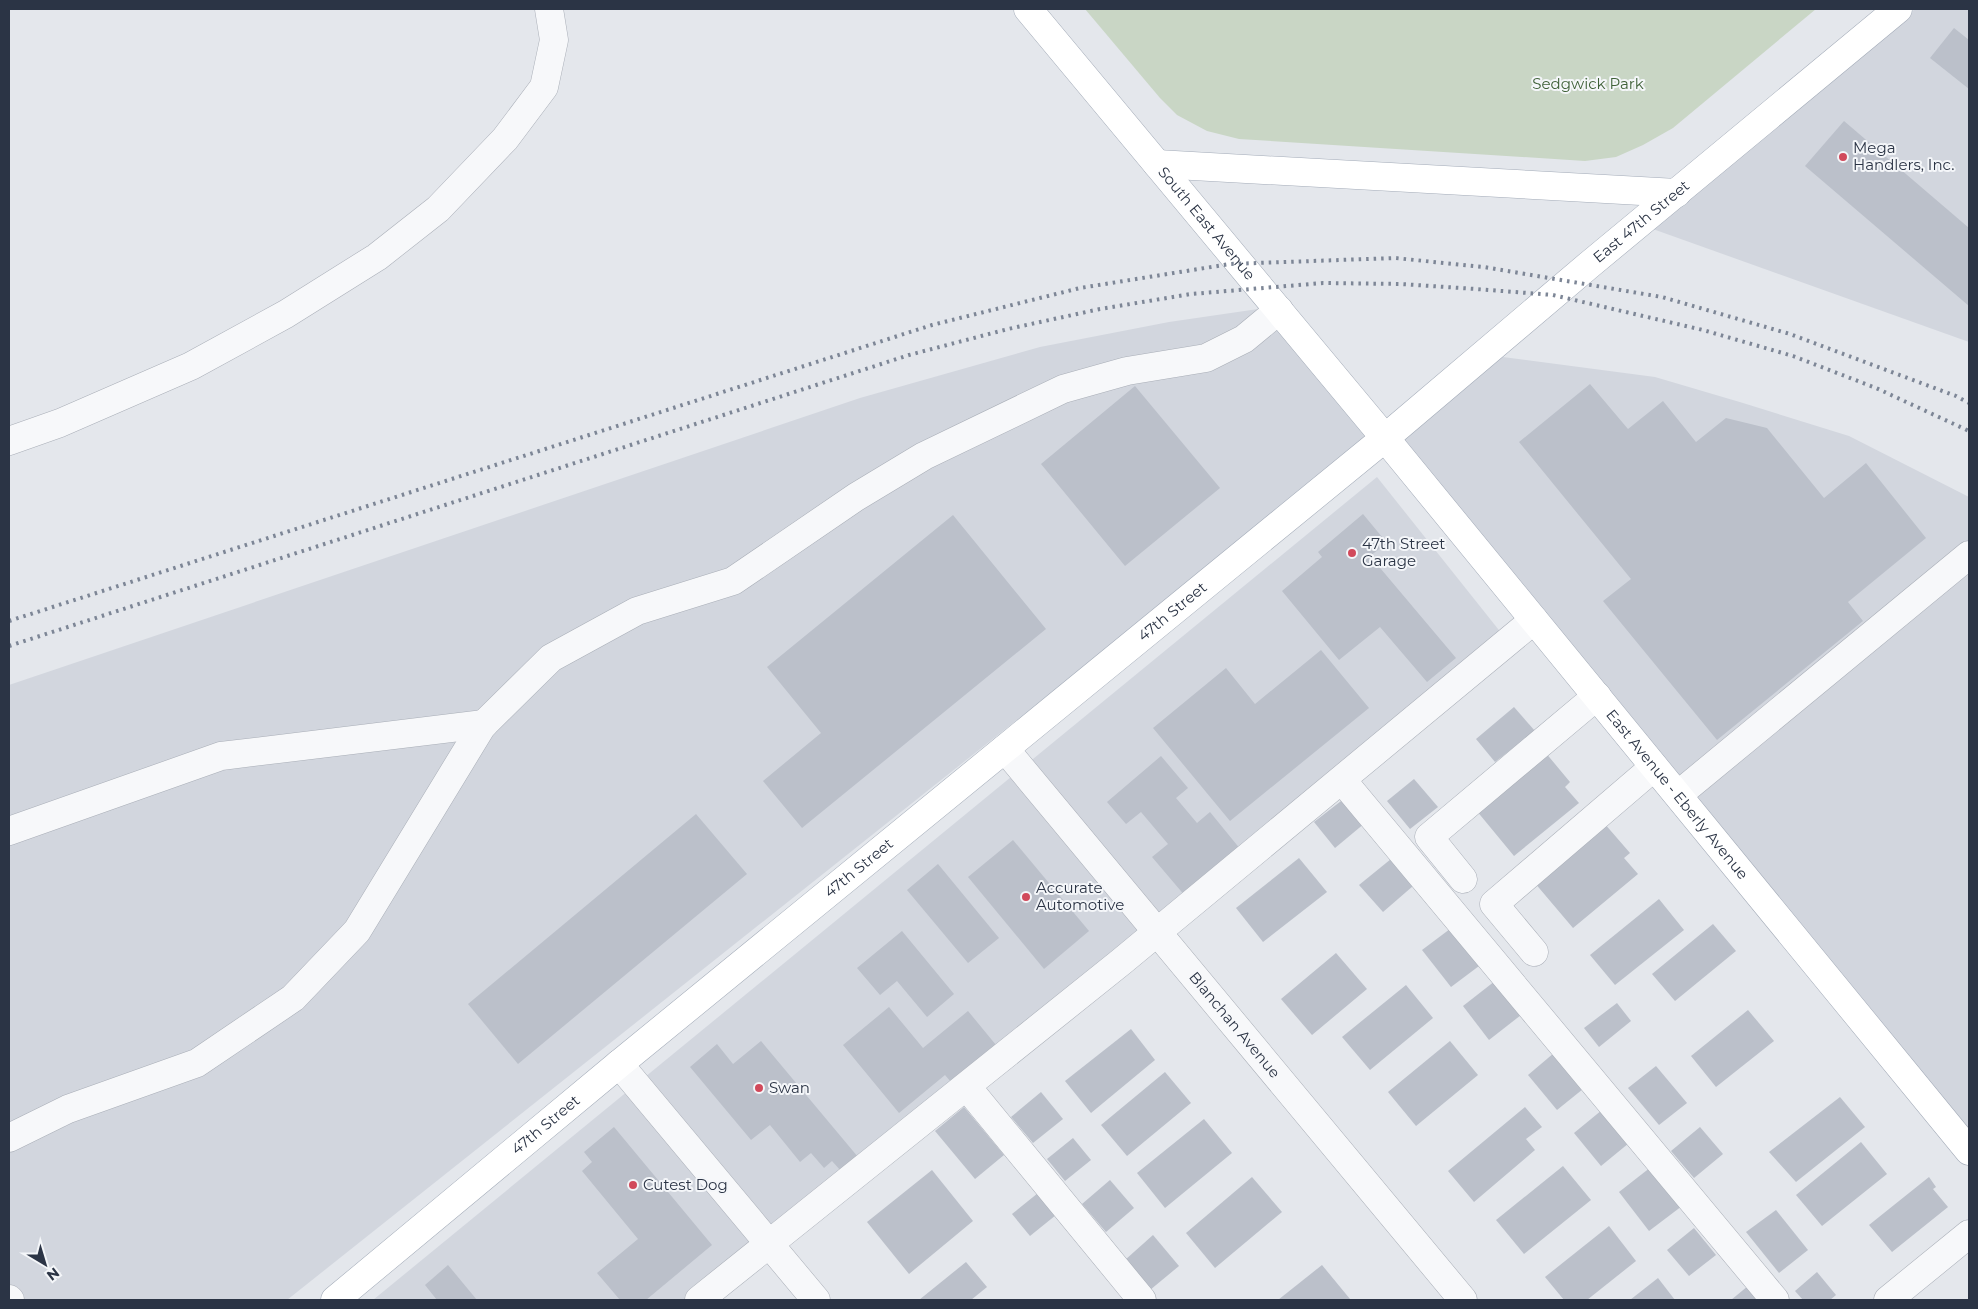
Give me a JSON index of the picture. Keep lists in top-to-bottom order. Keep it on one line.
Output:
{"streets":{"main road":["East 47th Street","South East Avenue","47th Street","East Avenue - Eberly Avenue"],"street":["Blanchan Avenue"]},"crossings":[["East 47th Street","South East Avenue"],["East 47th Street","47th Street"],["East 47th Street","East Avenue - Eberly Avenue"],["South East Avenue","47th Street"],["South East Avenue","East Avenue - Eberly Avenue"],["47th Street","East Avenue - Eberly Avenue"],["47th Street","Blanchan Avenue"]],"parks":["Sedgwick Park"],"places":["Mega Handlers, Inc.","47th Street Garage","Accurate Automotive","Swan","Cutest Dog"],"north":"bottom right"}
